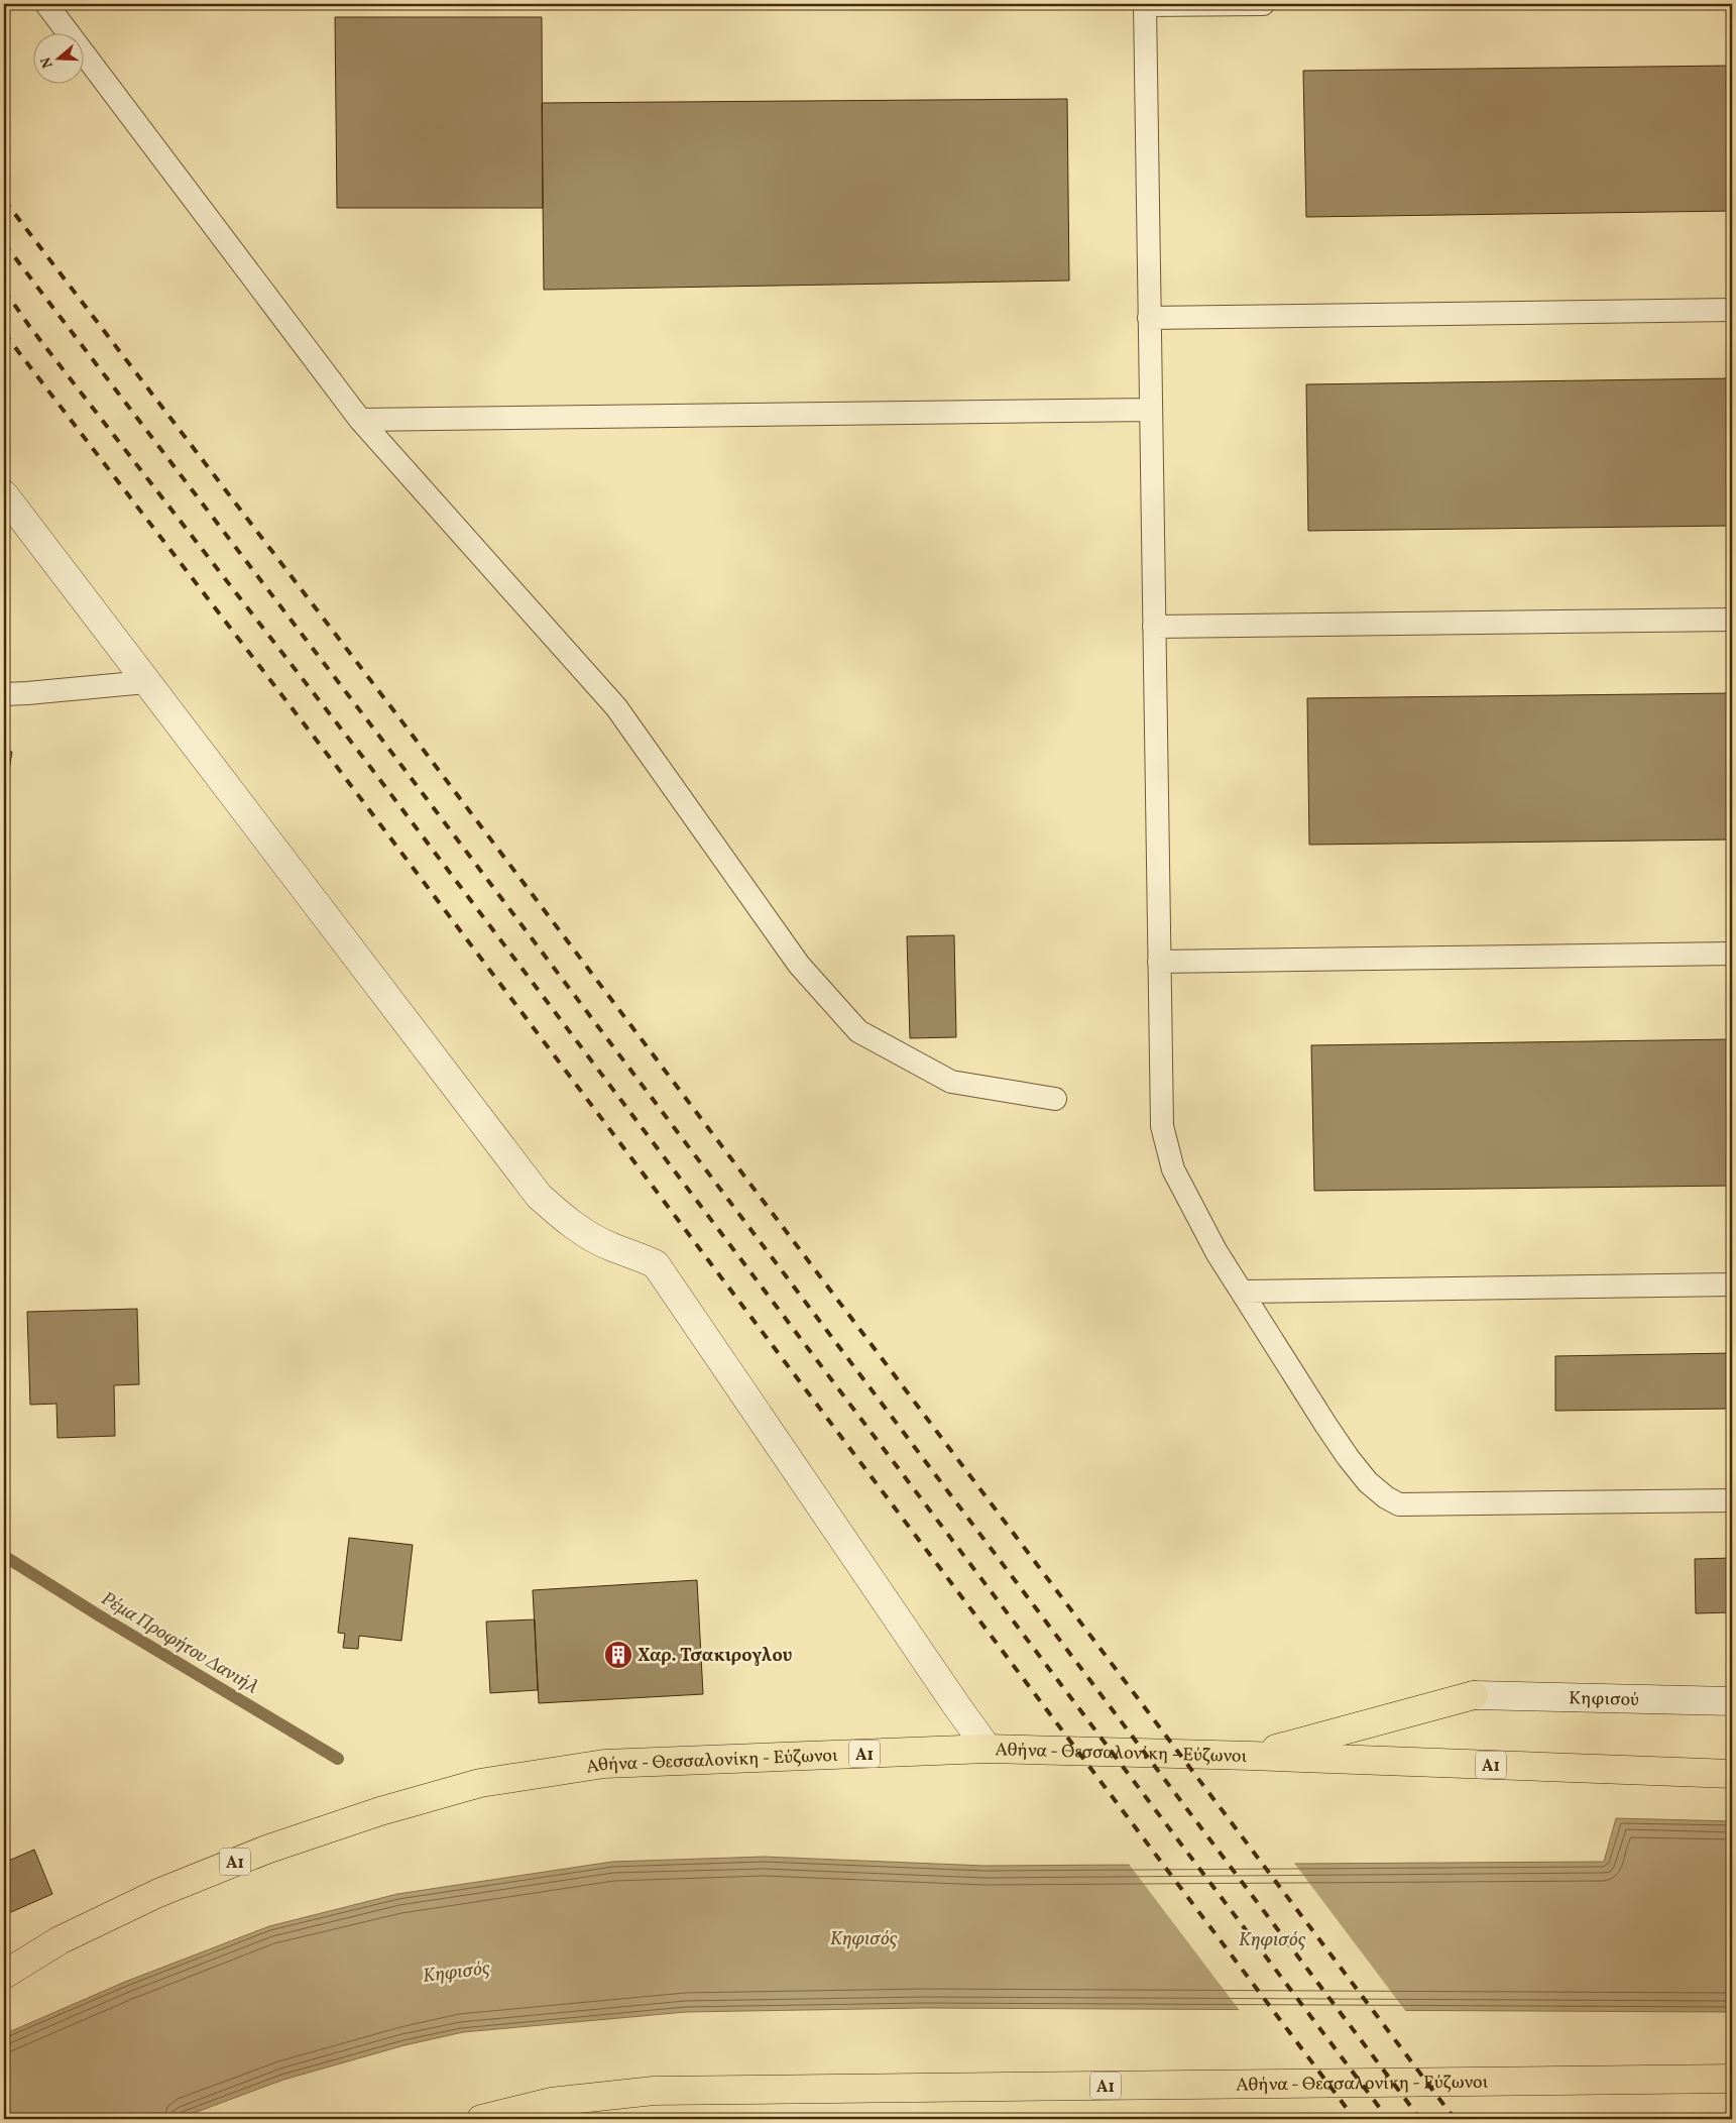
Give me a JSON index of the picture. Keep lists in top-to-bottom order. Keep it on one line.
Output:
{"streets":{"highway":["Αθήνα - Θεσσαλονίκη - Εύζωνοι","Α1"],"street":["Κηφισού"]},"water":["Ρέμα Προφήτου Δανιήλ","Κηφισός"],"places":{"building":["Χαρ. Τσακιρογλου"]},"north":"left"}
